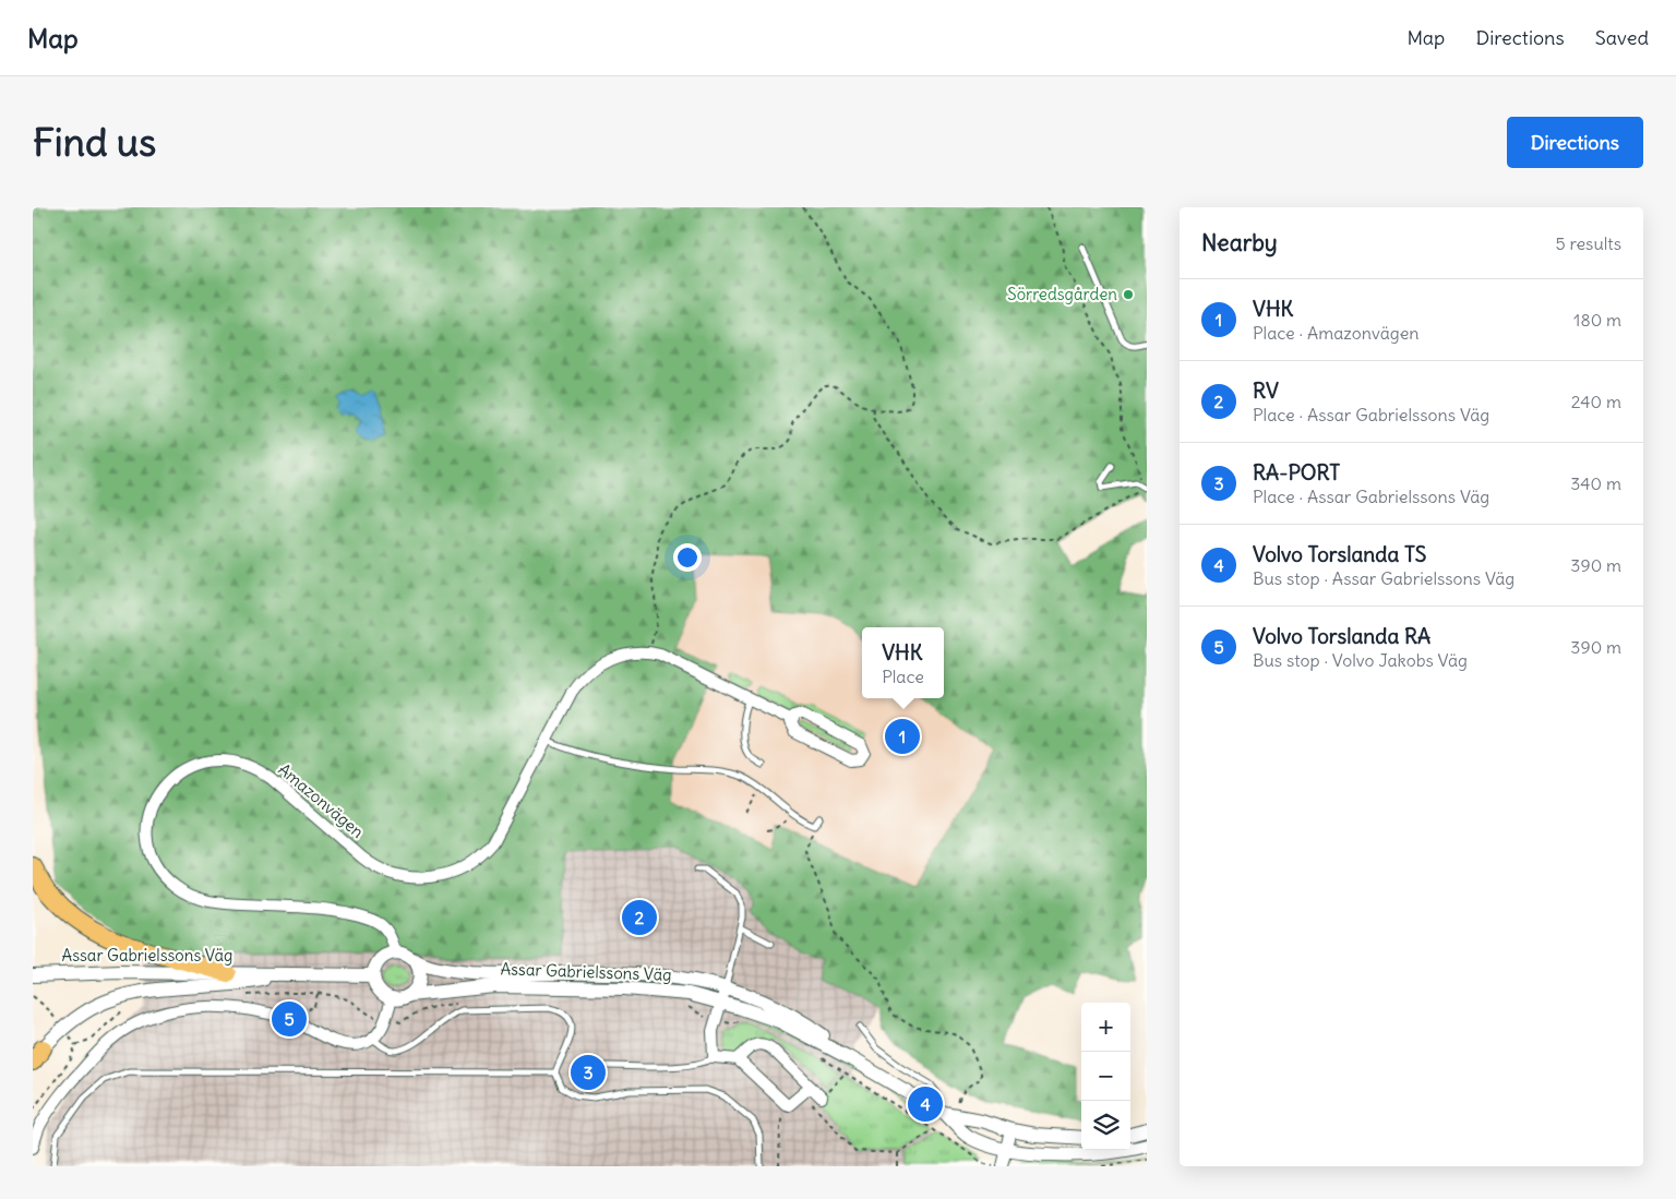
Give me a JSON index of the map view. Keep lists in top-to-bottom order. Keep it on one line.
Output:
{"streets":{"street":["Amazonvägen","Assar Gabrielssons Väg"]},"crossings":[["Amazonvägen","Assar Gabrielssons Väg"]],"places":["Sörredsgården"],"page":{"header":"Map","nav":["Map","Directions","Saved"],"buttons":"Directions","title":"Find us","heading":["Nearby","5 results"],"list":[{"mark":"1","name":"VHK","note":"Place · Amazonvägen","value":"180 m"},{"mark":"2","name":"RV","note":"Place · Assar Gabrielssons Väg","value":"240 m"},{"mark":"3","name":"RA-PORT","note":"Place · Assar Gabrielssons Väg","value":"340 m"},{"mark":"4","name":"Volvo Torslanda TS","note":"Bus stop · Assar Gabrielssons Väg","value":"390 m"},{"mark":"5","name":"Volvo Torslanda RA","note":"Bus stop · Volvo Jakobs Väg","value":"390 m"}],"popup":["VHK","Place"],"pins":["1","2","5","3","4"],"map_buttons":["+","−"]}}
